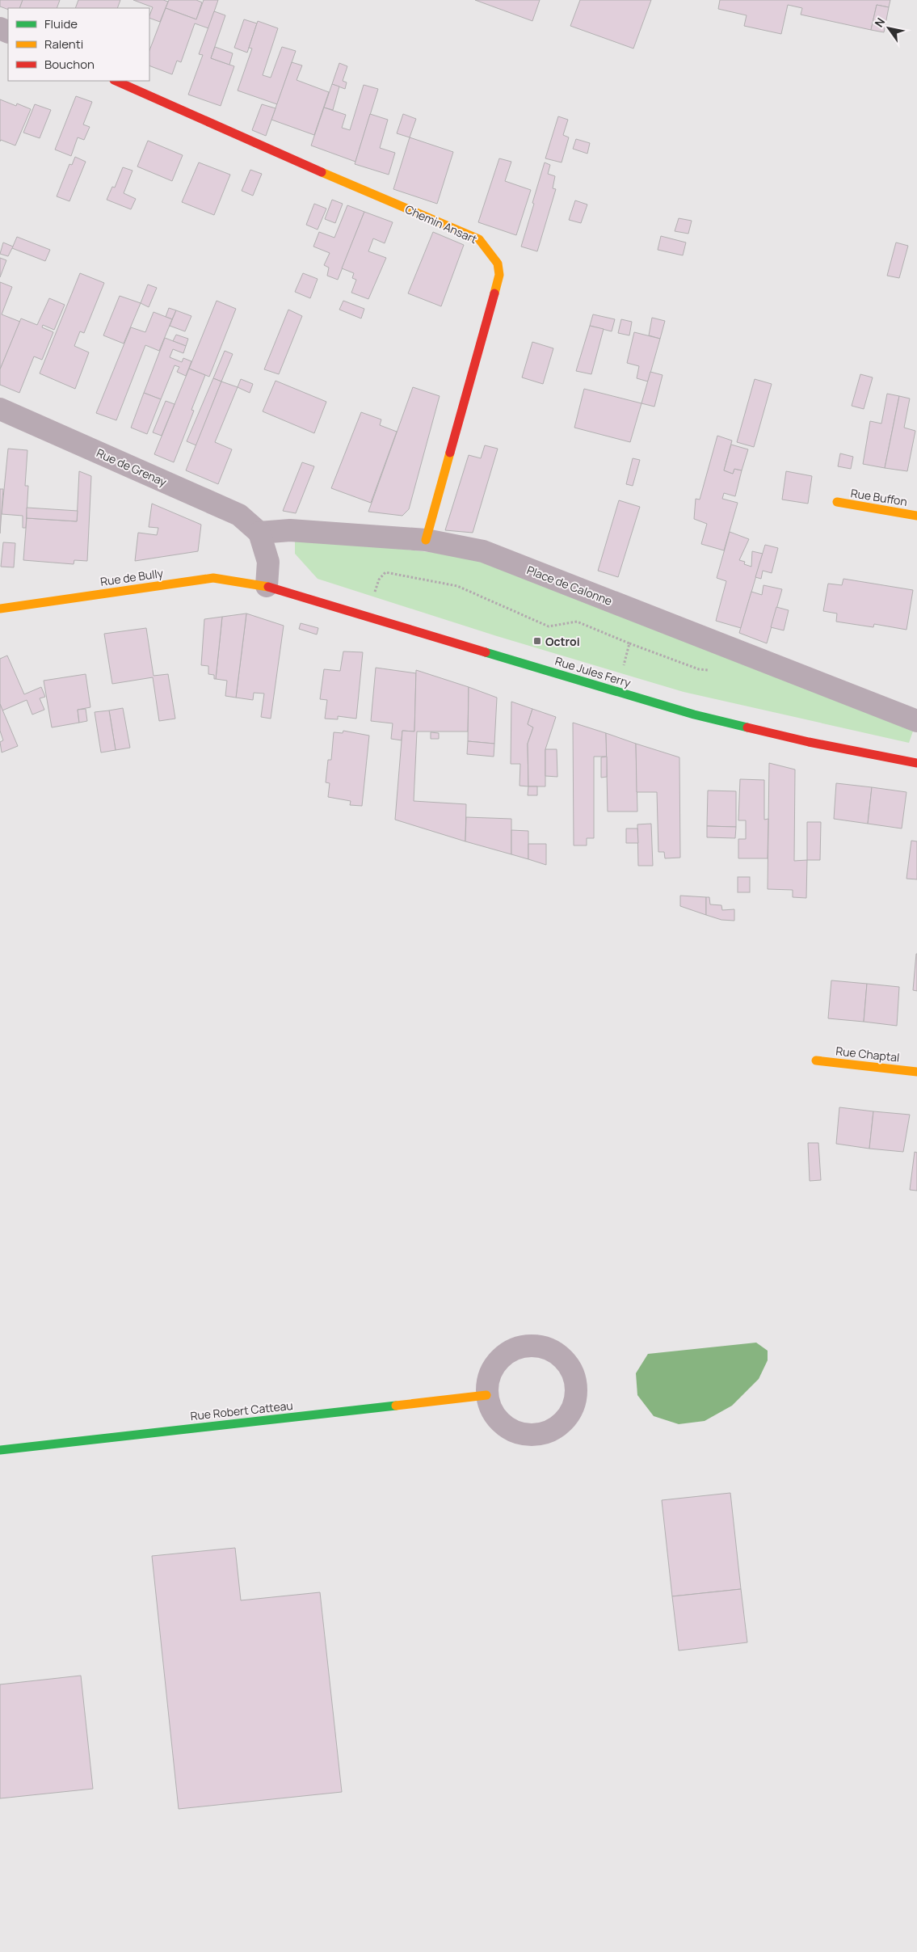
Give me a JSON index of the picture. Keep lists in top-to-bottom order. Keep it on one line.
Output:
{"streets":{"street":["Chemin Ansart","Rue de Grenay","Rue Buffon","Rue de Bully","Place de Calonne","Rue Jules Ferry","Rue Chaptal","Rue Robert Catteau"]},"crossings":[["Chemin Ansart","Place de Calonne"],["Rue de Grenay","Place de Calonne"],["Rue de Bully","Rue Jules Ferry"]],"places":{"transit":["Octroi"]},"legend":["Fluide","Ralenti","Bouchon"],"north":"top left"}
